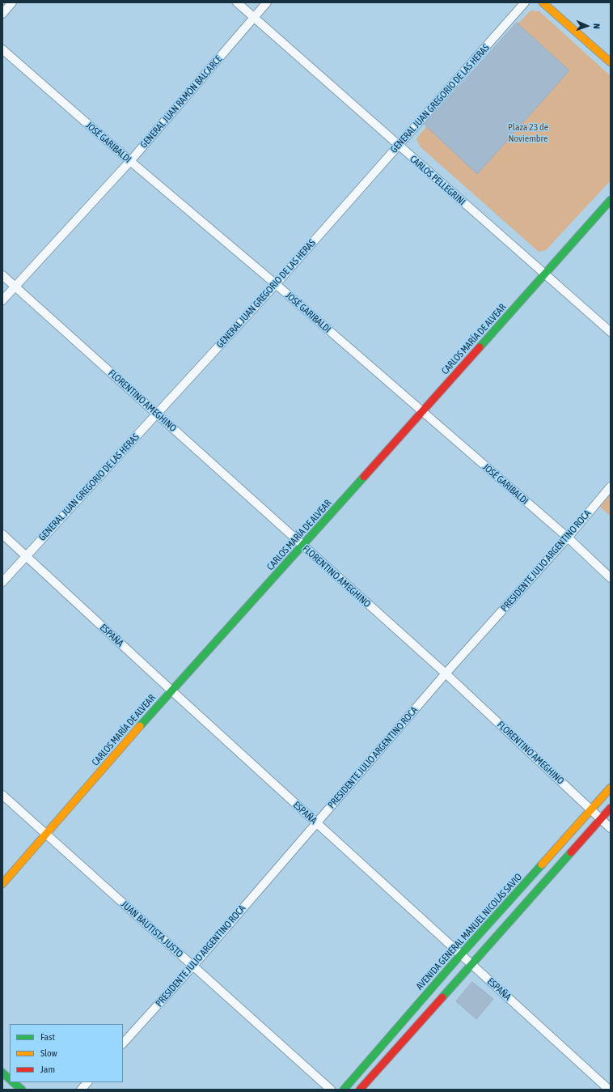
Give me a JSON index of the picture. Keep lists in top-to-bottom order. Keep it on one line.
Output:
{"streets":{"street":["GENERAL JUAN GREGORIO DE LAS HERAS","GENERAL JUAN RAMÓN BALCARCE","JOSÉ GARIBALDI","CARLOS PELLEGRINI","CARLOS MARÍA DE ALVEAR","FLORENTINO AMEGHINO","PRESIDENTE JULIO ARGENTINO ROCA","ESPAÑA","JUAN BAUTISTA JUSTO","AVENIDA GENERAL MANUEL NICOLÁS SAVIO"]},"crossings":[["GENERAL JUAN GREGORIO DE LAS HERAS","JOSÉ GARIBALDI"],["GENERAL JUAN GREGORIO DE LAS HERAS","CARLOS PELLEGRINI"],["GENERAL JUAN GREGORIO DE LAS HERAS","FLORENTINO AMEGHINO"],["GENERAL JUAN GREGORIO DE LAS HERAS","ESPAÑA"],["GENERAL JUAN RAMÓN BALCARCE","JOSÉ GARIBALDI"],["GENERAL JUAN RAMÓN BALCARCE","CARLOS PELLEGRINI"],["GENERAL JUAN RAMÓN BALCARCE","FLORENTINO AMEGHINO"],["JOSÉ GARIBALDI","CARLOS MARÍA DE ALVEAR"],["JOSÉ GARIBALDI","PRESIDENTE JULIO ARGENTINO ROCA"],["CARLOS PELLEGRINI","CARLOS MARÍA DE ALVEAR"],["CARLOS MARÍA DE ALVEAR","FLORENTINO AMEGHINO"],["CARLOS MARÍA DE ALVEAR","ESPAÑA"],["CARLOS MARÍA DE ALVEAR","JUAN BAUTISTA JUSTO"],["FLORENTINO AMEGHINO","PRESIDENTE JULIO ARGENTINO ROCA"],["FLORENTINO AMEGHINO","AVENIDA GENERAL MANUEL NICOLÁS SAVIO"],["PRESIDENTE JULIO ARGENTINO ROCA","ESPAÑA"],["PRESIDENTE JULIO ARGENTINO ROCA","JUAN BAUTISTA JUSTO"],["ESPAÑA","AVENIDA GENERAL MANUEL NICOLÁS SAVIO"]],"parks":["Plaza 23 de Noviembre"],"legend":["Fast","Slow","Jam"],"north":"right"}
